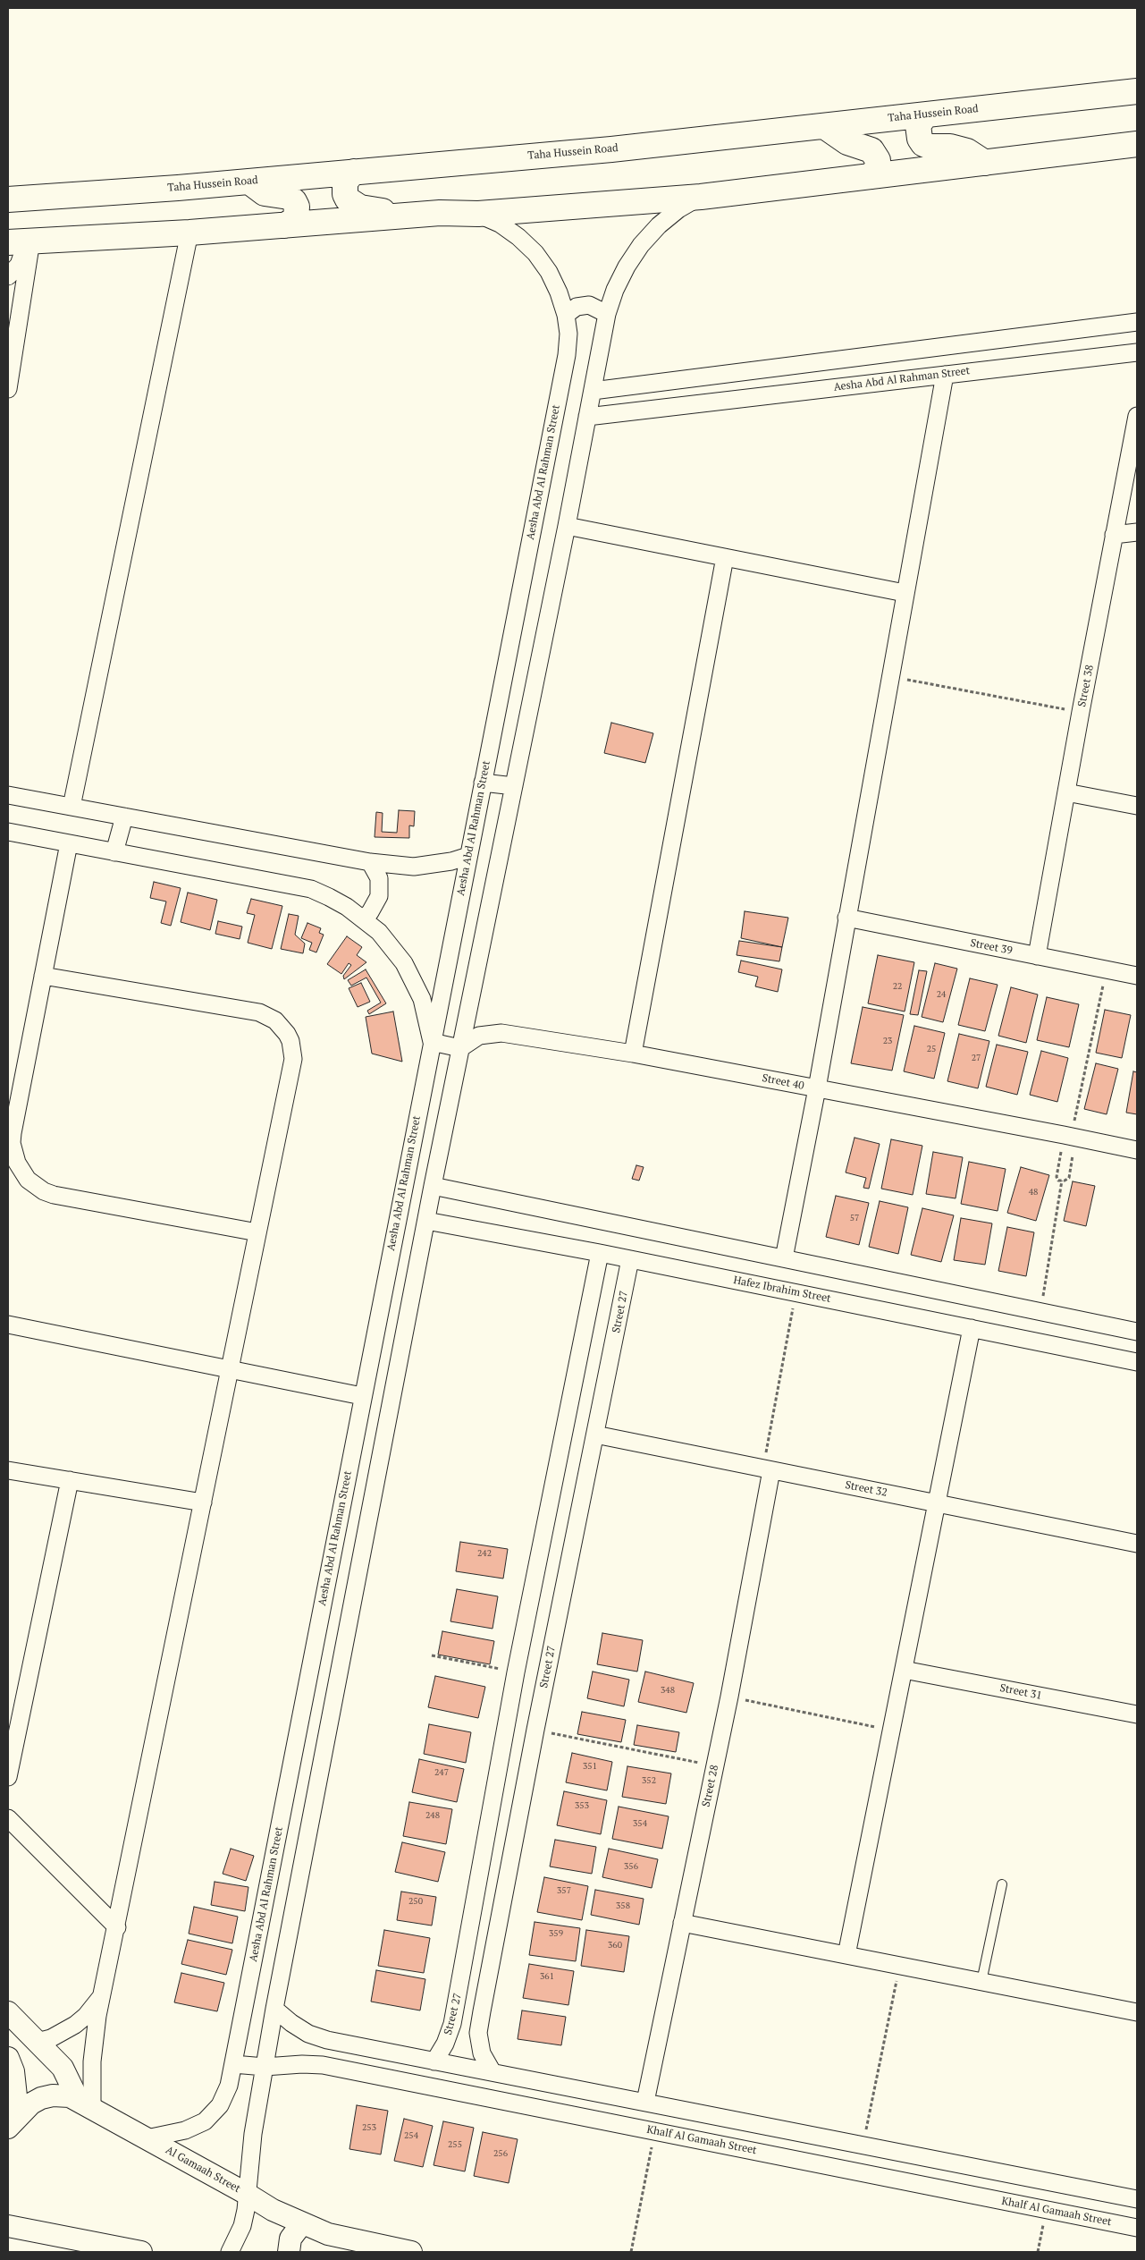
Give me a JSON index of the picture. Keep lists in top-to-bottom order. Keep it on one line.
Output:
{"streets":{"main road":["Taha Hussein Road"],"street":["Aesha Abd Al Rahman Street","Street 38","Street 39","Street 40","Hafez Ibrahim Street","Street 27","Street 32","Street 31","Street 28","Khalf Al Gamaah Street","Al Gamaah Street"]},"crossings":[["Aesha Abd Al Rahman Street","Khalf Al Gamaah Street"],["Aesha Abd Al Rahman Street","Al Gamaah Street"],["Street 38","Street 39"],["Hafez Ibrahim Street","Street 27"],["Street 27","Street 32"],["Street 32","Street 28"]],"house_numbers":["22","24","23","25","27","48","57","242","348","351","247","352","353","248","354","356","357","250","358","359","360","361","253","254","255","256"]}
